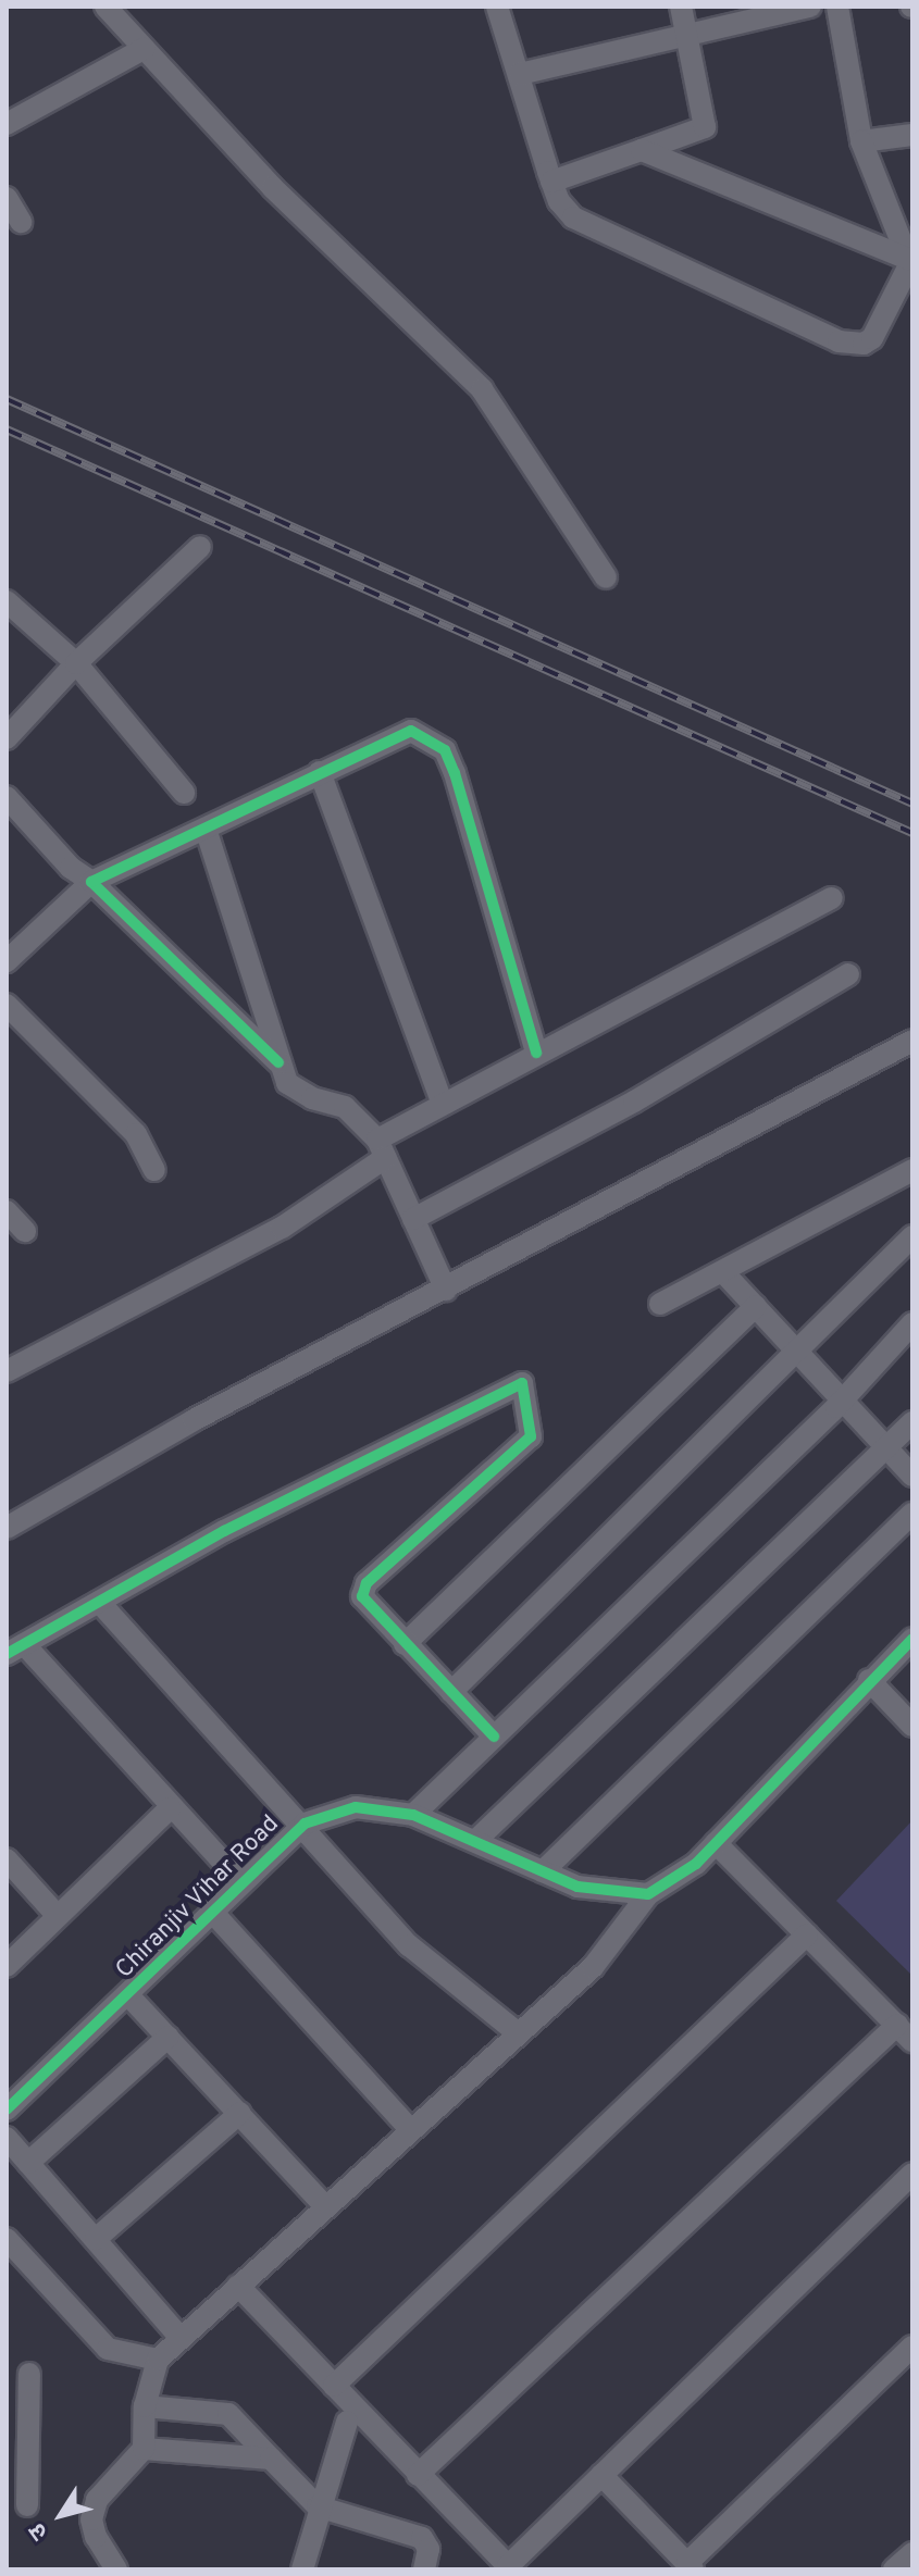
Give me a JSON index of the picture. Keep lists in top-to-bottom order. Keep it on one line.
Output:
{"streets":{"street":["Chiranjiv Vihar Road"]},"north":"bottom left"}
